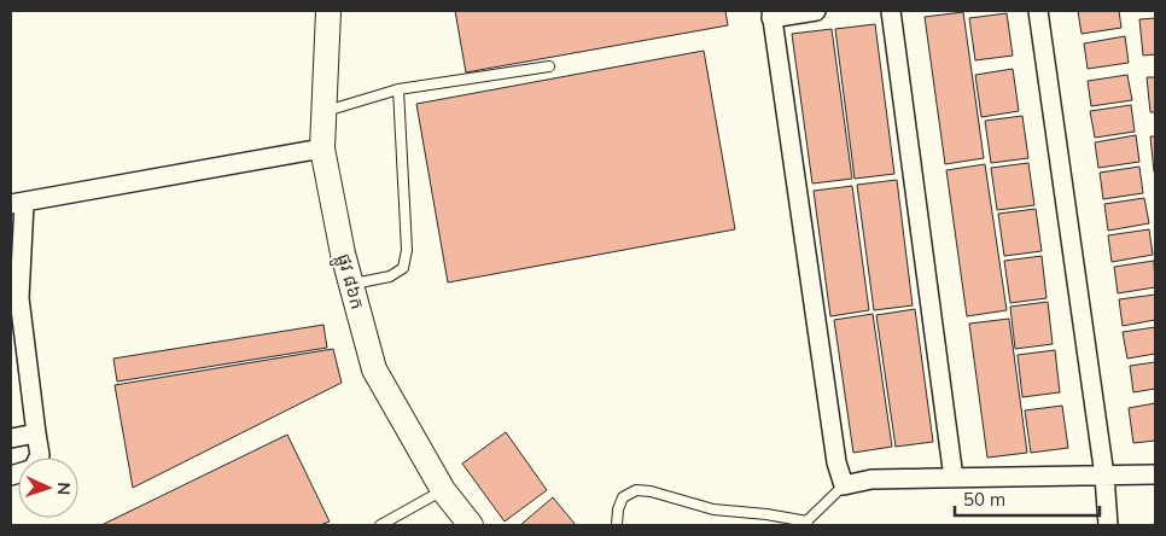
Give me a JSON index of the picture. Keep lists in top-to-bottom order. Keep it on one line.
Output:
{"streets":{"street":["ផ្លូវ ៨៦ក"]},"scale_bar":"50 m","north":"right"}
